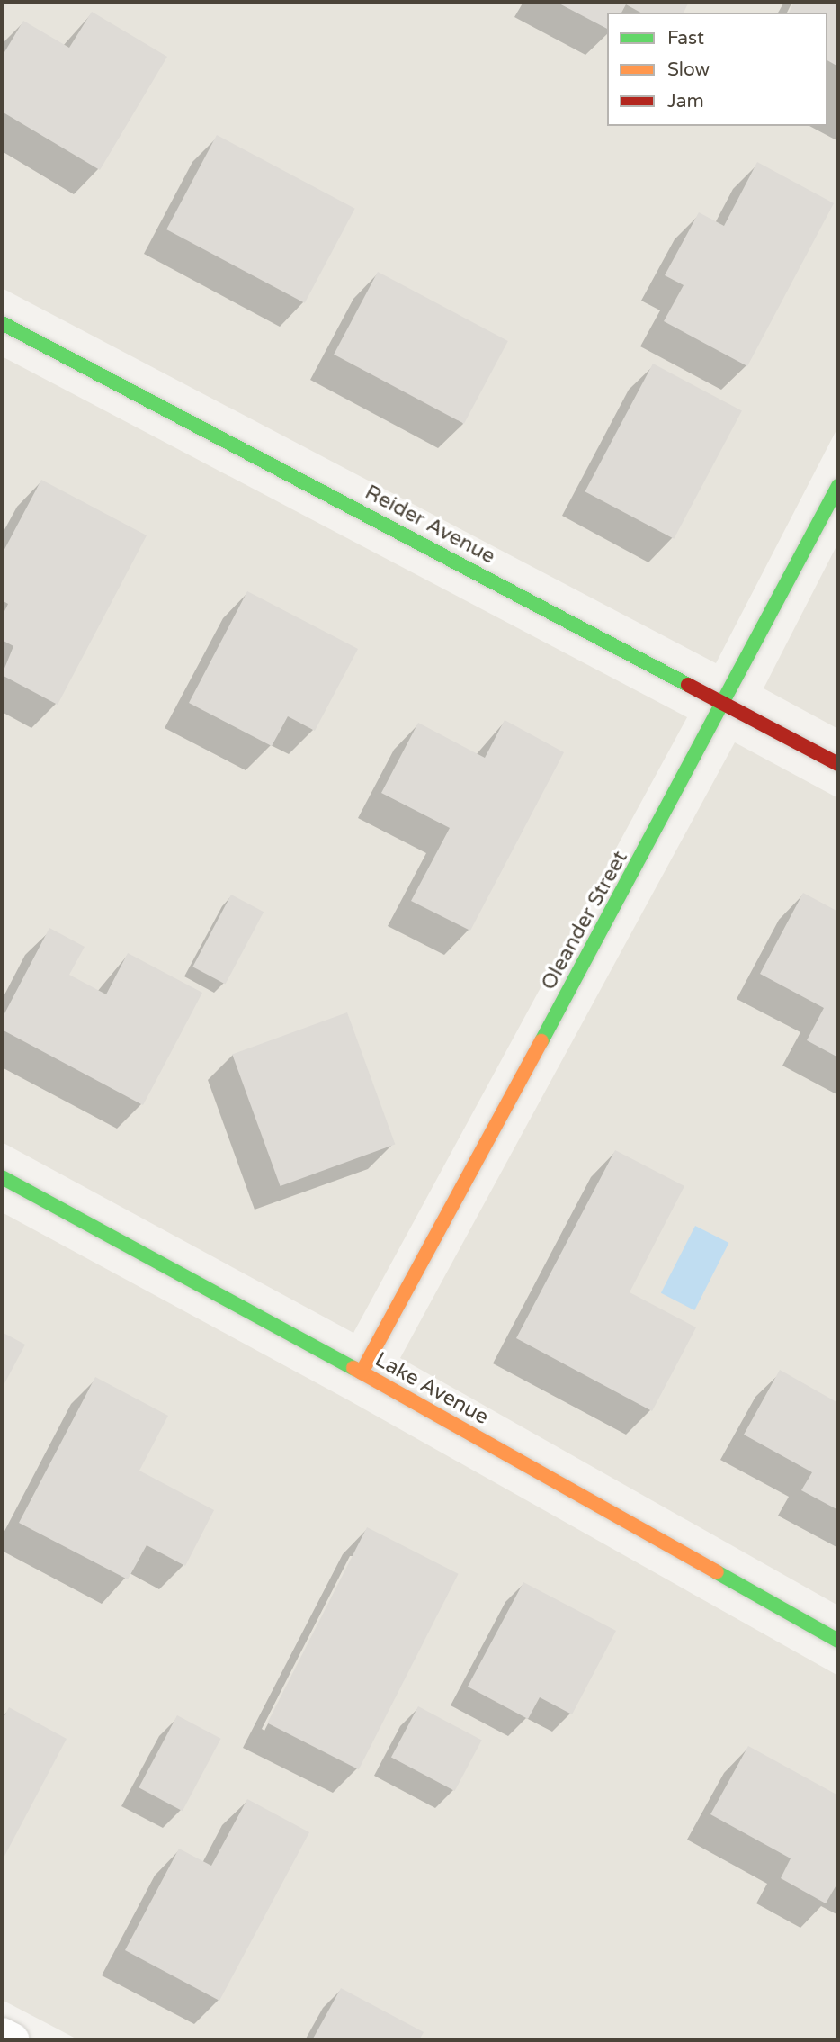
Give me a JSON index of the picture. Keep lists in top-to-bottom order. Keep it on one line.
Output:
{"streets":{"street":["Reider Avenue","Oleander Street","Lake Avenue"]},"crossings":[["Reider Avenue","Oleander Street"],["Oleander Street","Lake Avenue"]],"legend":["Fast","Slow","Jam"]}
